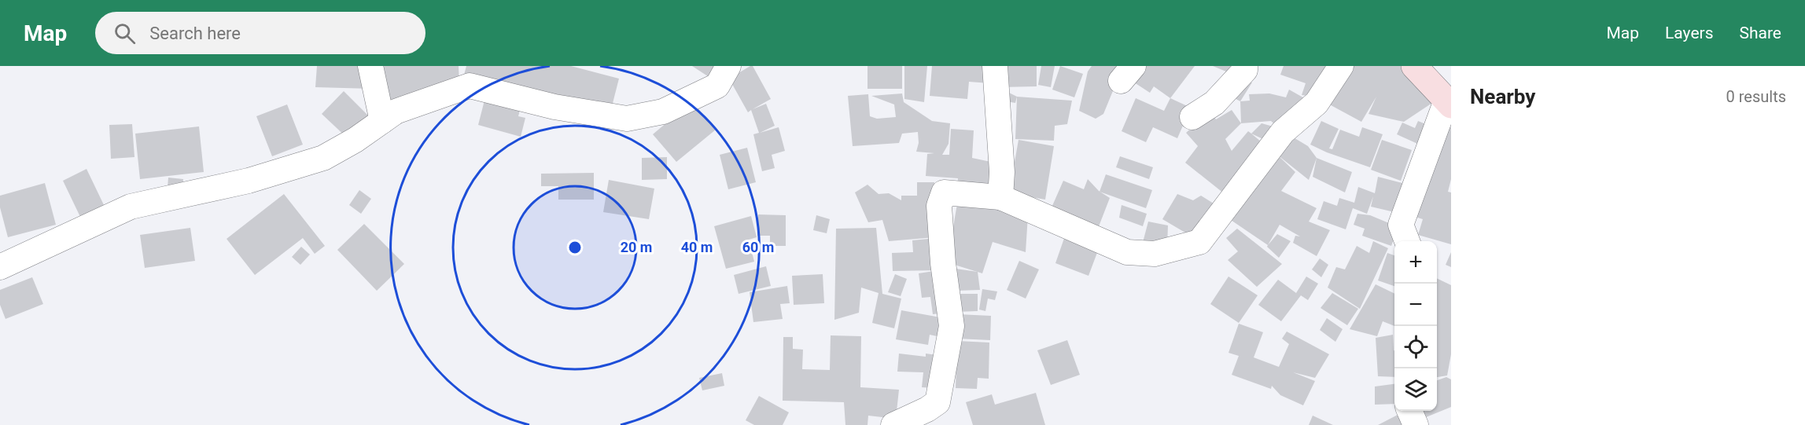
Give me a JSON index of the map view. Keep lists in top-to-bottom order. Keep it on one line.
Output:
{"page":{"header":"Map","search":"Search here","nav":["Map","Layers","Share"],"heading":["Nearby","0 results"],"map_buttons":["+","−"]},"rings":["20 m","40 m","60 m"]}
